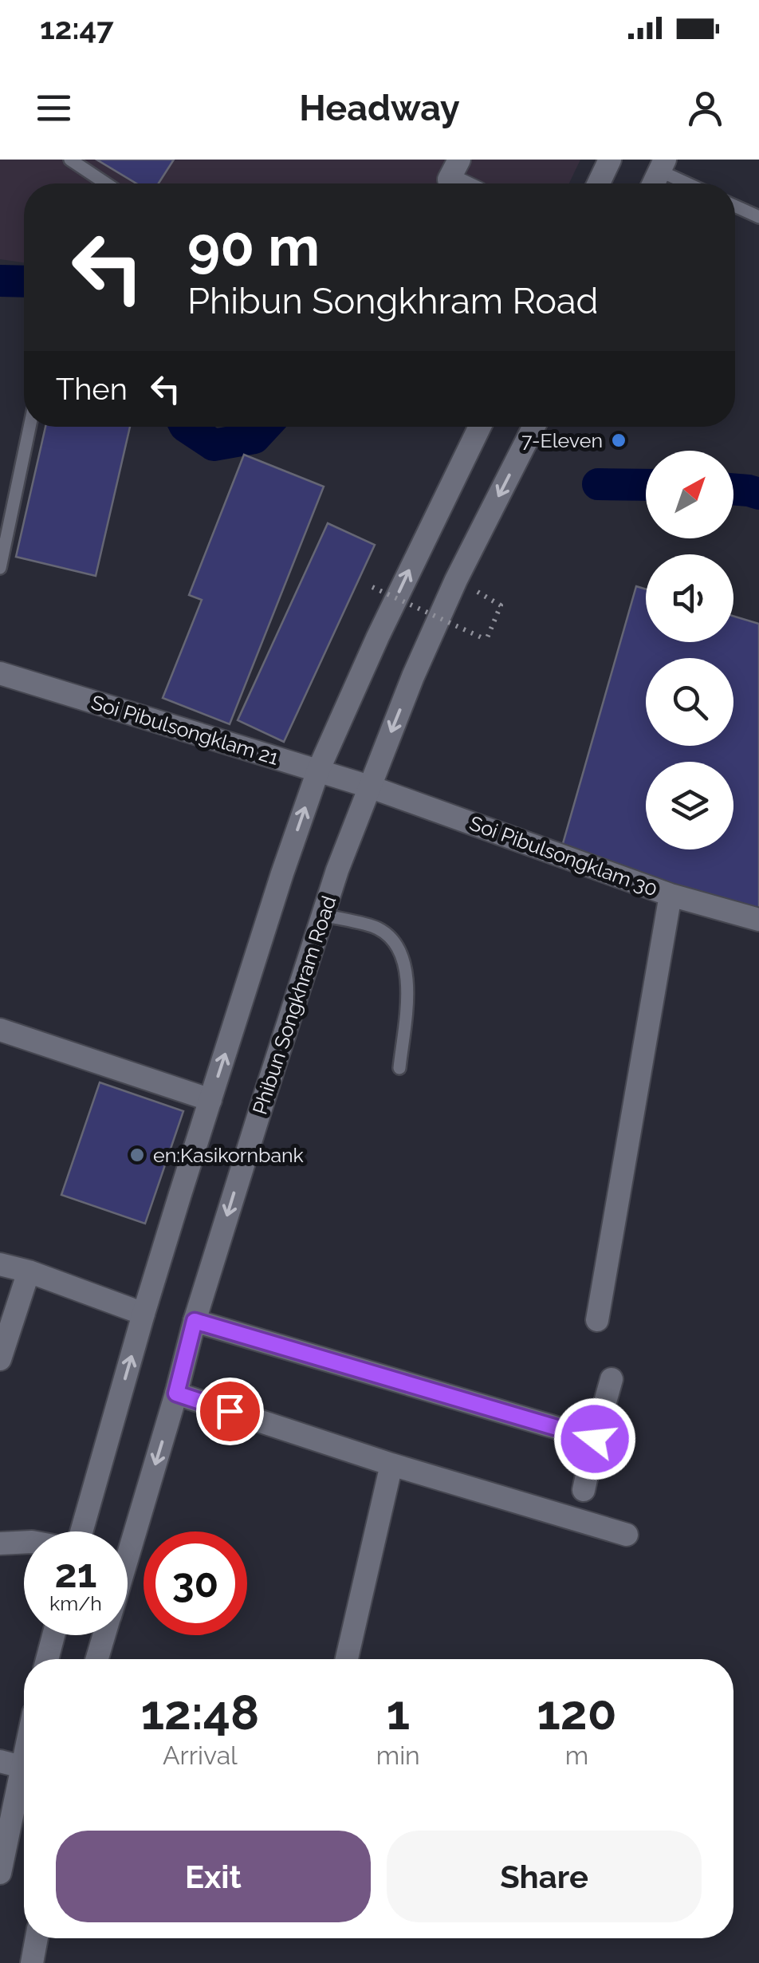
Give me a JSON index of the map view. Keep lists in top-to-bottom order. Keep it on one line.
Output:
{"streets":{"street":["Soi Pibulsongklam 21","Soi Pibulsongklam 30","Phibun Songkhram Road"]},"crossings":[["Soi Pibulsongklam 21","Soi Pibulsongklam 30"],["Soi Pibulsongklam 21","Phibun Songkhram Road"],["Soi Pibulsongklam 30","Phibun Songkhram Road"]],"places":["7-Eleven","en:Kasikornbank"],"north":"top right","page":{"status":"12:47","header":"Headway","turn":["90 m","Phibun Songkhram Road"],"then":"Then","speed":"21 km/h","limit":"30","eta":["12:48","Arrival","1","min","120","m"],"buttons":["Exit","Share"]}}
